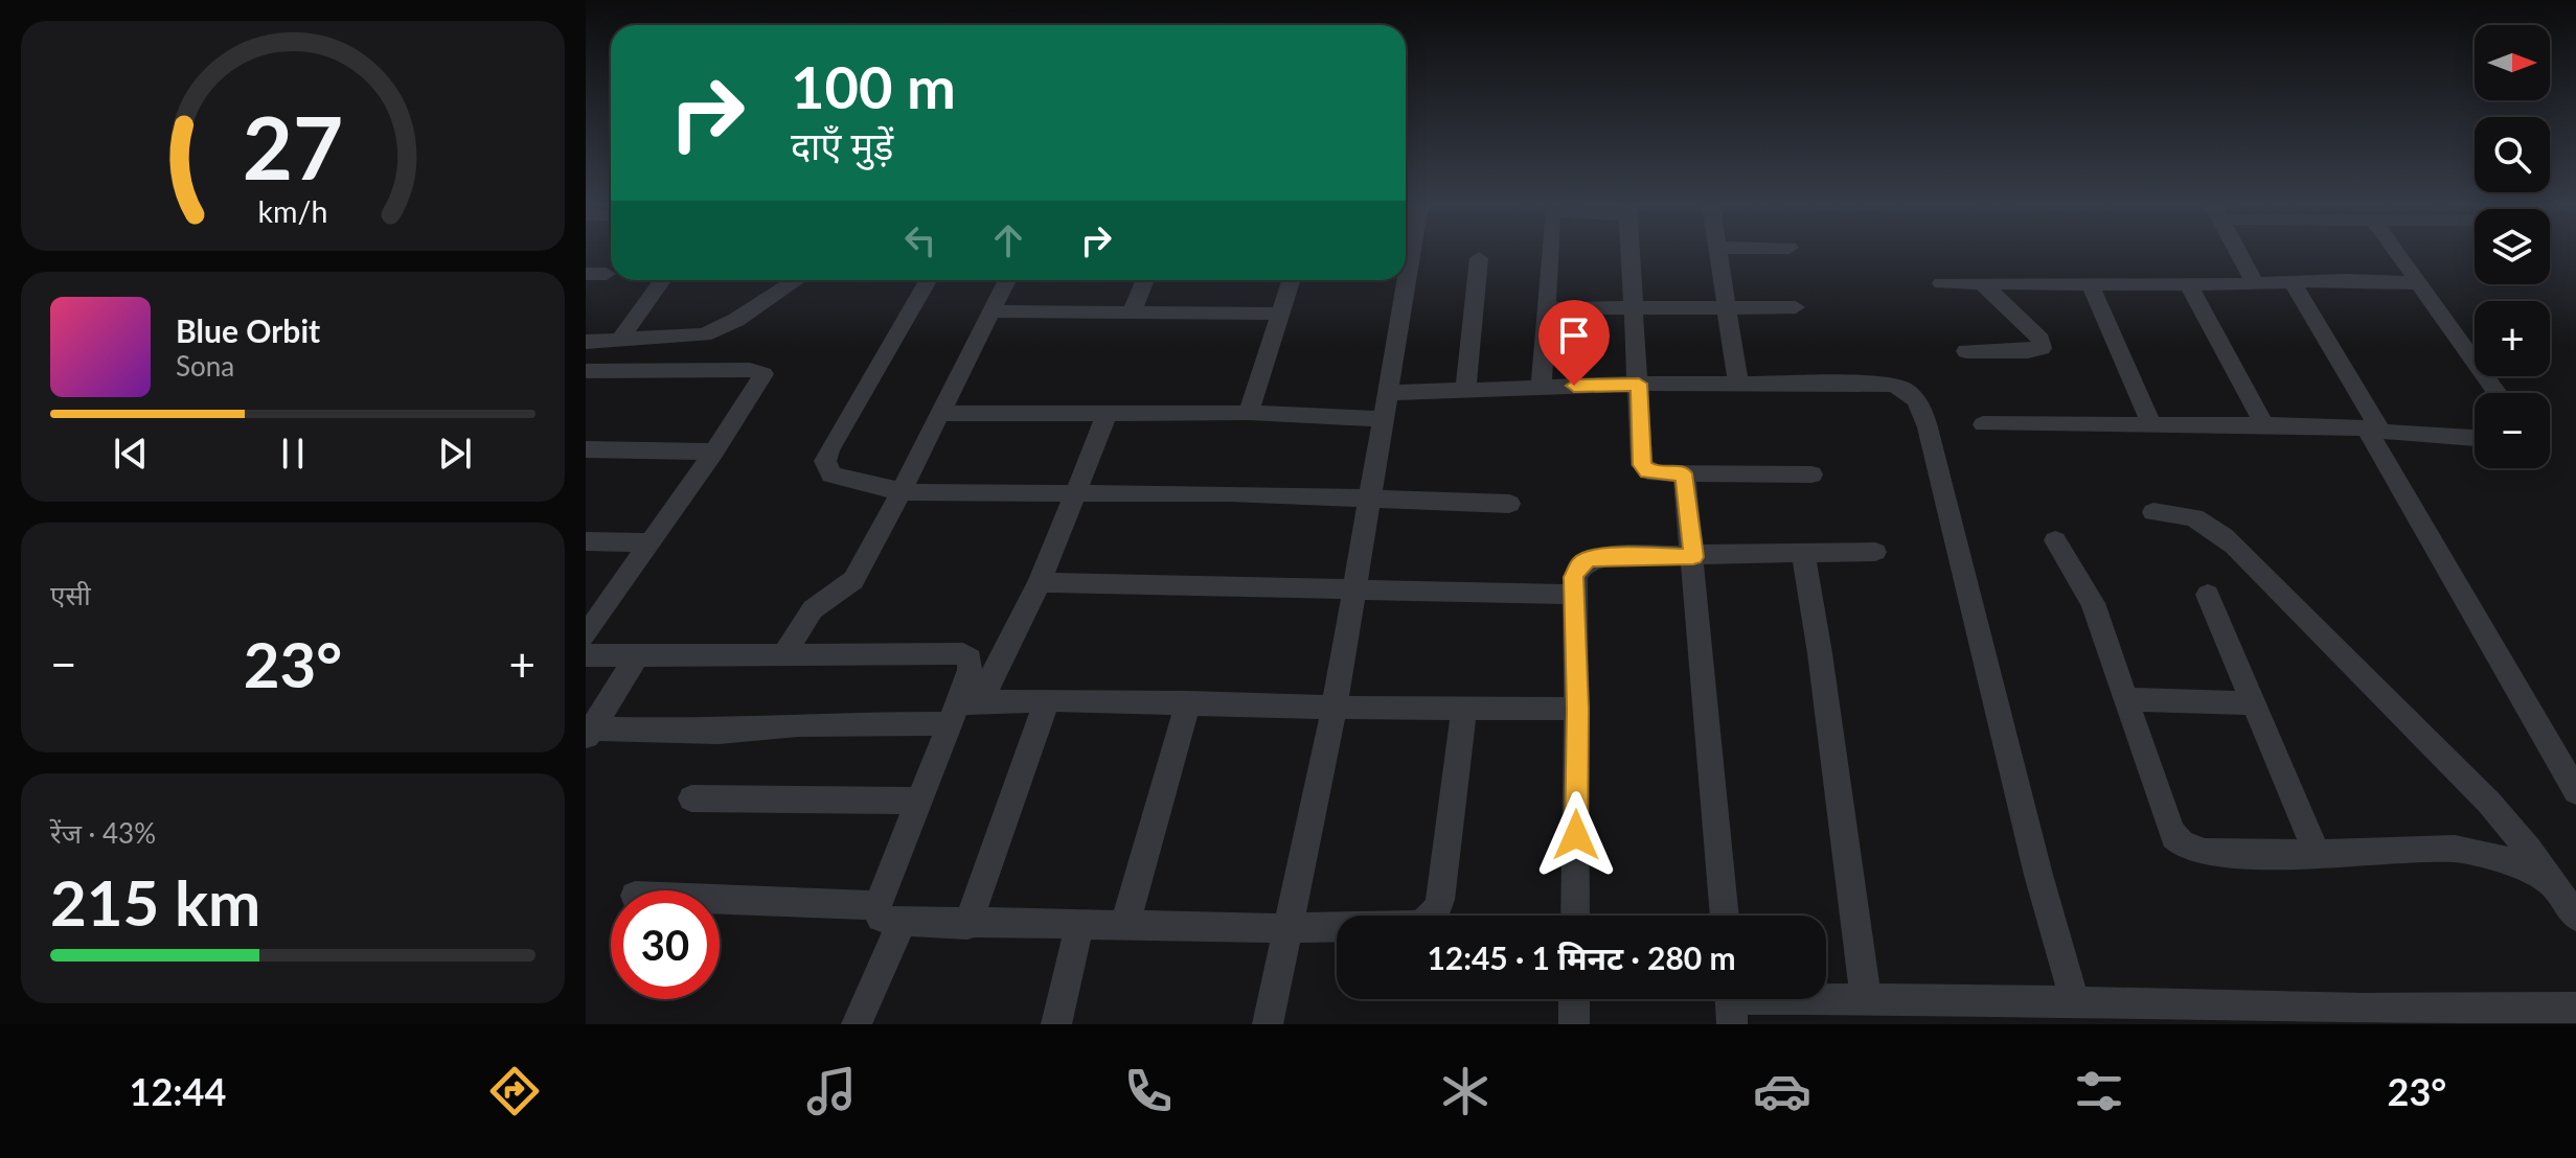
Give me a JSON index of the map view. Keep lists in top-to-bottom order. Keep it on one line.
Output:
{"north":"right","page":{"map_buttons":["+","−"],"turn":["100 m","दाएँ मुड़ें"],"song":["Blue Orbit","Sona"],"tile":["एसी",["रेंज · 43%","215 km"]],"heat":["−","23°","+"],"limit":"30","trip":"12:45 · 1 मिनट · 280 m","tabs":["12:44","23°"],"gauge":["27","km/h"]}}
